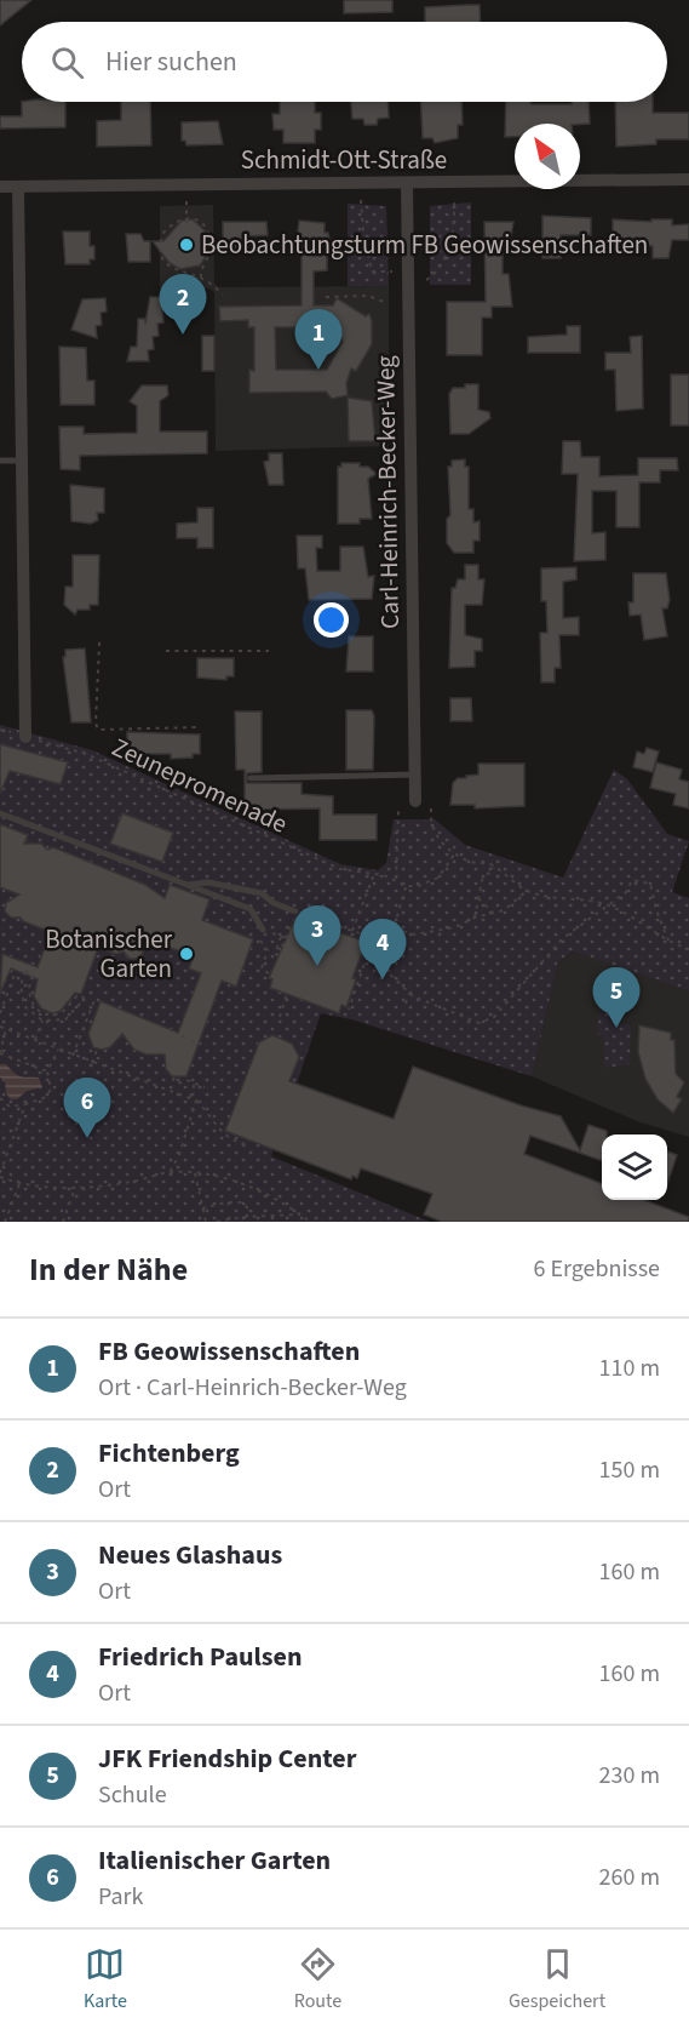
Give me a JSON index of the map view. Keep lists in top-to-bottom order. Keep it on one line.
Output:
{"streets":{"street":["Schmidt-Ott-Straße","Carl-Heinrich-Becker-Weg"],"path":["Zeunepromenade"]},"crossings":[["Schmidt-Ott-Straße","Carl-Heinrich-Becker-Weg"]],"places":["Beobachtungsturm FB Geowissenschaften","Botanischer Garten"],"north":"top left","page":{"search":"Hier suchen","pins":["2","1","3","4","5","6"],"heading":["In der Nähe","6 Ergebnisse"],"list":[{"mark":"1","name":"FB Geowissenschaften","note":"Ort · Carl-Heinrich-Becker-Weg","value":"110 m"},{"mark":"2","name":"Fichtenberg","note":"Ort","value":"150 m"},{"mark":"3","name":"Neues Glashaus","note":"Ort","value":"160 m"},{"mark":"4","name":"Friedrich Paulsen","note":"Ort","value":"160 m"},{"mark":"5","name":"JFK Friendship Center","note":"Schule","value":"230 m"},{"mark":"6","name":"Italienischer Garten","note":"Park","value":"260 m"}],"nav":["Karte","Route","Gespeichert"]}}
